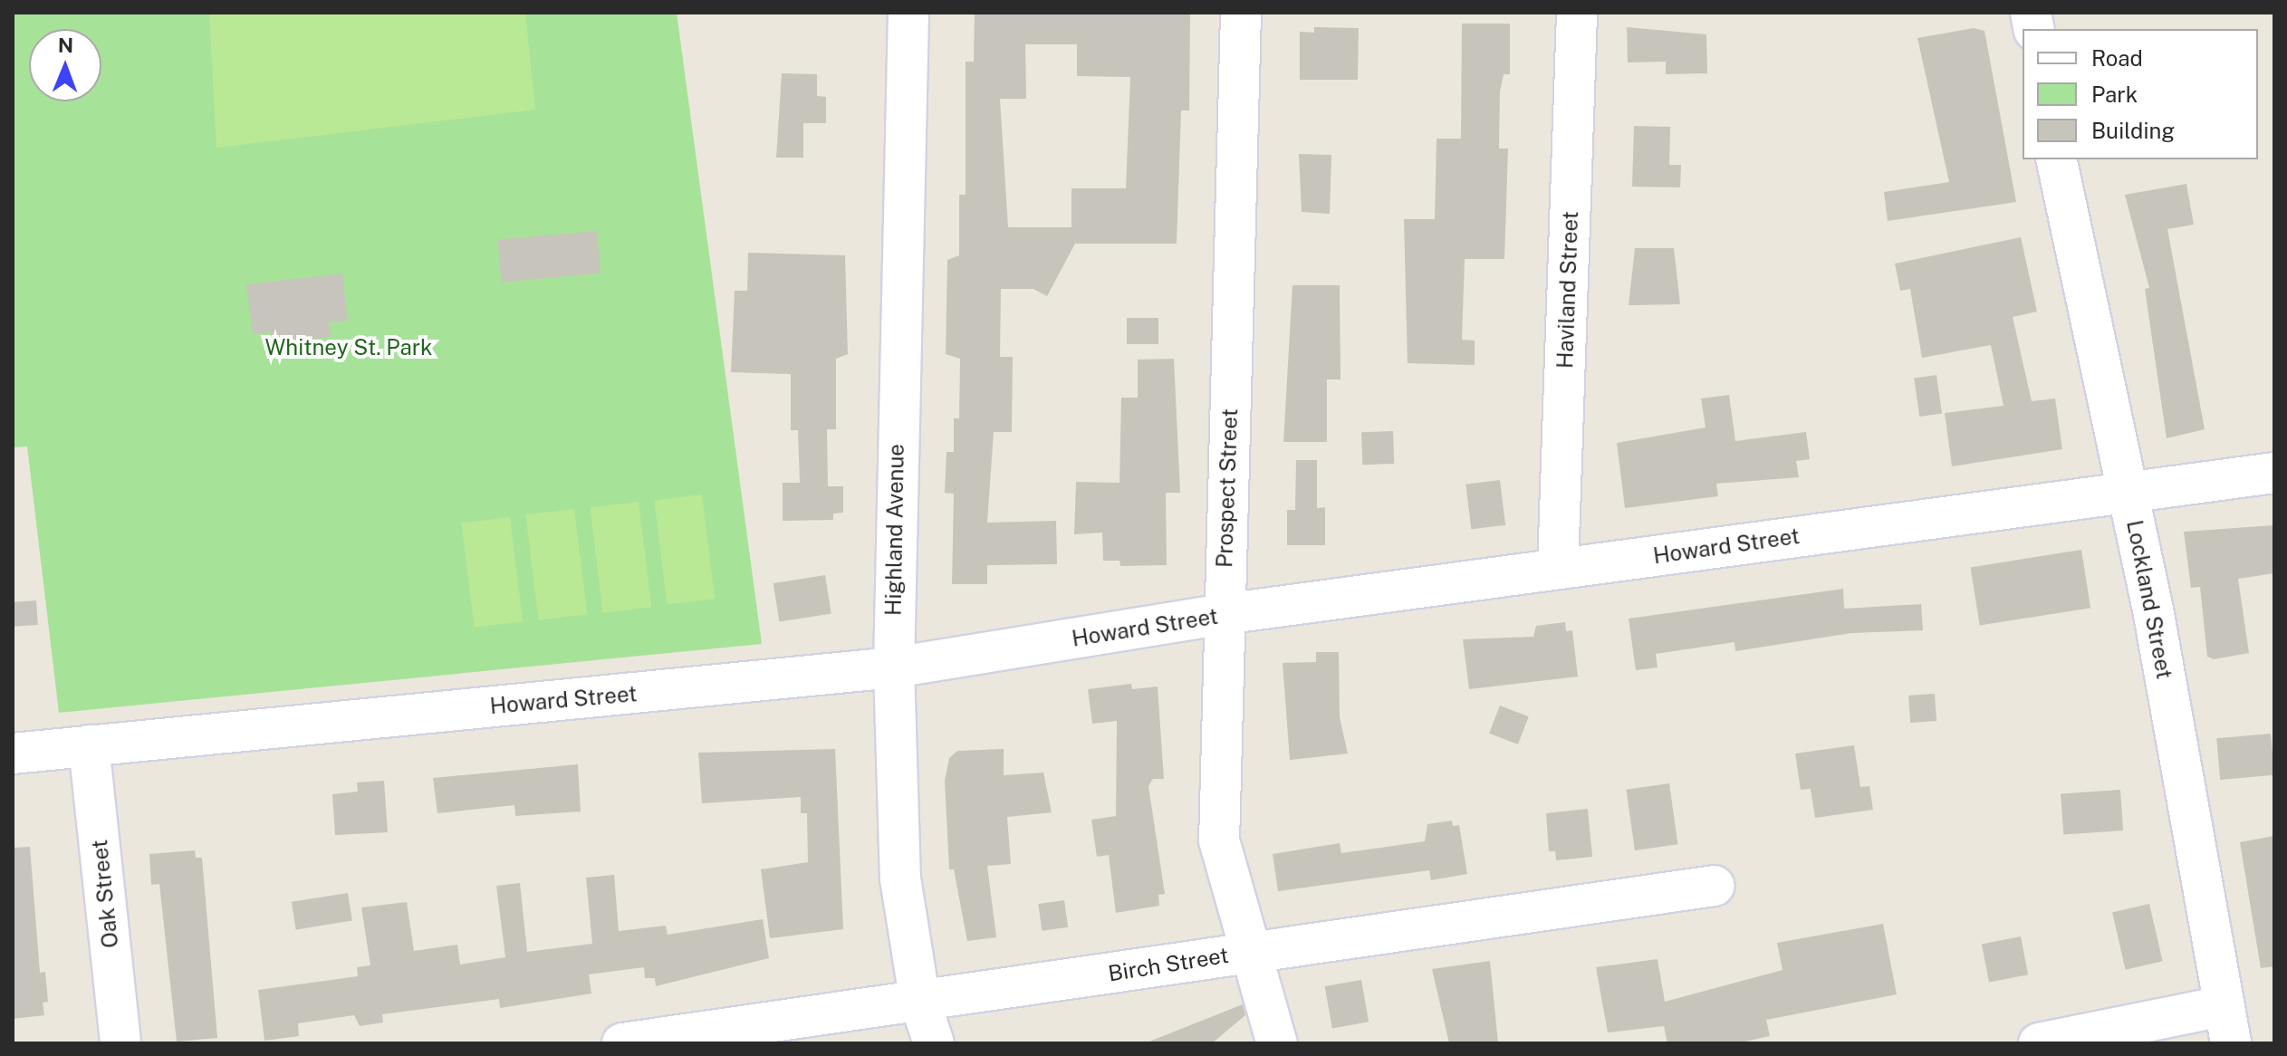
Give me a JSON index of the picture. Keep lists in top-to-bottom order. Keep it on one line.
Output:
{"streets":{"street":["Haviland Street","Prospect Street","Highland Avenue","Howard Street","Lockland Street","Oak Street","Birch Street"]},"crossings":[["Haviland Street","Howard Street"],["Prospect Street","Howard Street"],["Prospect Street","Birch Street"],["Highland Avenue","Howard Street"],["Highland Avenue","Birch Street"],["Howard Street","Lockland Street"],["Howard Street","Oak Street"]],"parks":["Whitney St. Park"],"legend":["Road","Park","Building"],"north":"top"}
